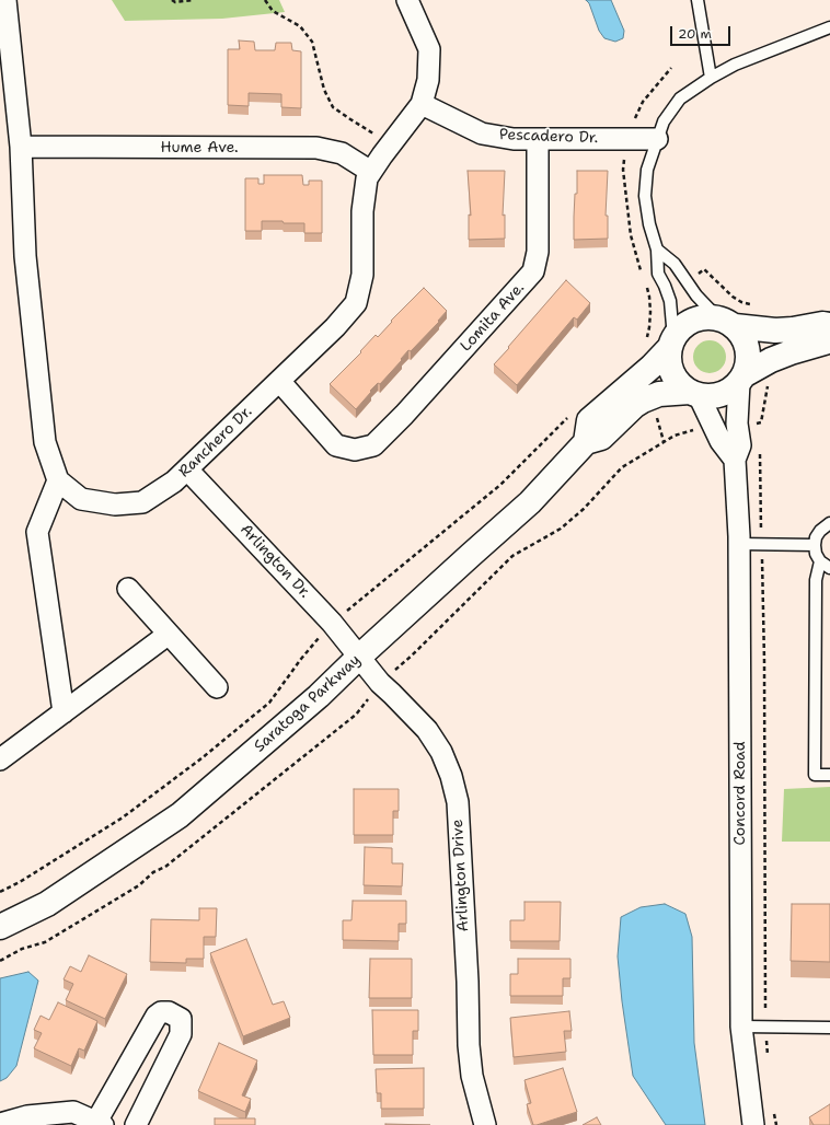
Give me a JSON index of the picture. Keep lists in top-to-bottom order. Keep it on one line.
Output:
{"streets":{"street":["Pescadero Dr.","Hume Ave.","Lomita Ave.","Ranchero Dr.","Arlington Dr.","Saratoga Parkway","Concord Road","Arlington Drive"]},"crossings":[["Pescadero Dr.","Lomita Ave."],["Pescadero Dr.","Ranchero Dr."],["Hume Ave.","Ranchero Dr."],["Lomita Ave.","Ranchero Dr."],["Ranchero Dr.","Arlington Dr."],["Arlington Dr.","Saratoga Parkway"],["Arlington Dr.","Arlington Drive"],["Saratoga Parkway","Concord Road"],["Saratoga Parkway","Arlington Drive"]],"scale_bar":"20 m"}
